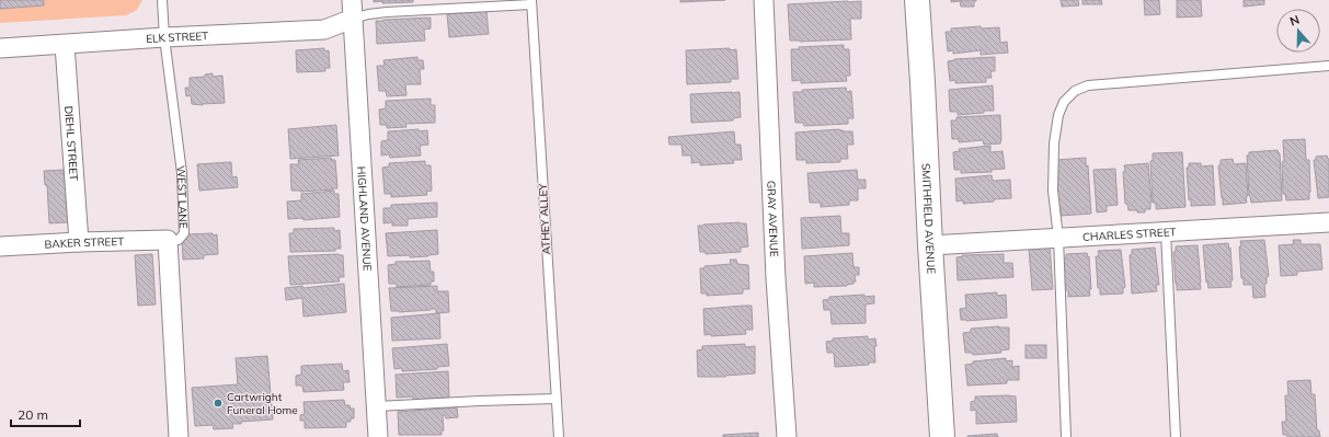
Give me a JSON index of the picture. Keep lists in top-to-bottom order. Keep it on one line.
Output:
{"streets":{"street":["ELK STREET","DIEHL STREET","WEST LANE","HIGHLAND AVENUE","GRAY AVENUE","SMITHFIELD AVENUE","CHARLES STREET","BAKER STREET"],"lane":["ATHEY ALLEY"]},"crossings":[["ELK STREET","DIEHL STREET"],["ELK STREET","WEST LANE"],["ELK STREET","HIGHLAND AVENUE"],["DIEHL STREET","BAKER STREET"],["WEST LANE","BAKER STREET"],["SMITHFIELD AVENUE","CHARLES STREET"]],"places":["Cartwright Funeral Home"],"scale_bar":"20 m","north":"top"}
